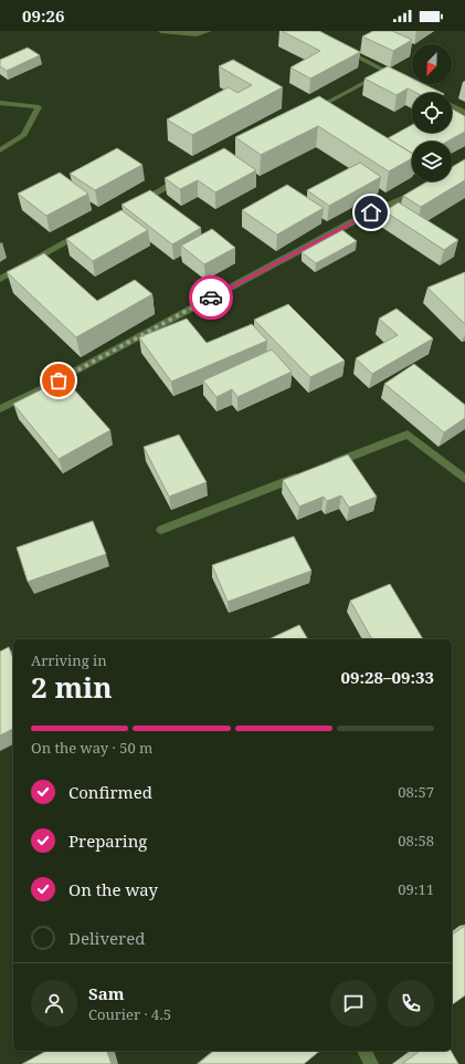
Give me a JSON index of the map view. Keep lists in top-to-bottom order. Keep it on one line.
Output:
{"north":"bottom left","page":{"status":"09:26","heading":["2 min","Arriving in","09:28–09:33"],"panel":["Sam","Courier · 4.5"],"bar":"On the way · 50 m","list":[["Confirmed","08:57"],["Preparing","08:58"],["On the way","09:11"],"Delivered"]}}
